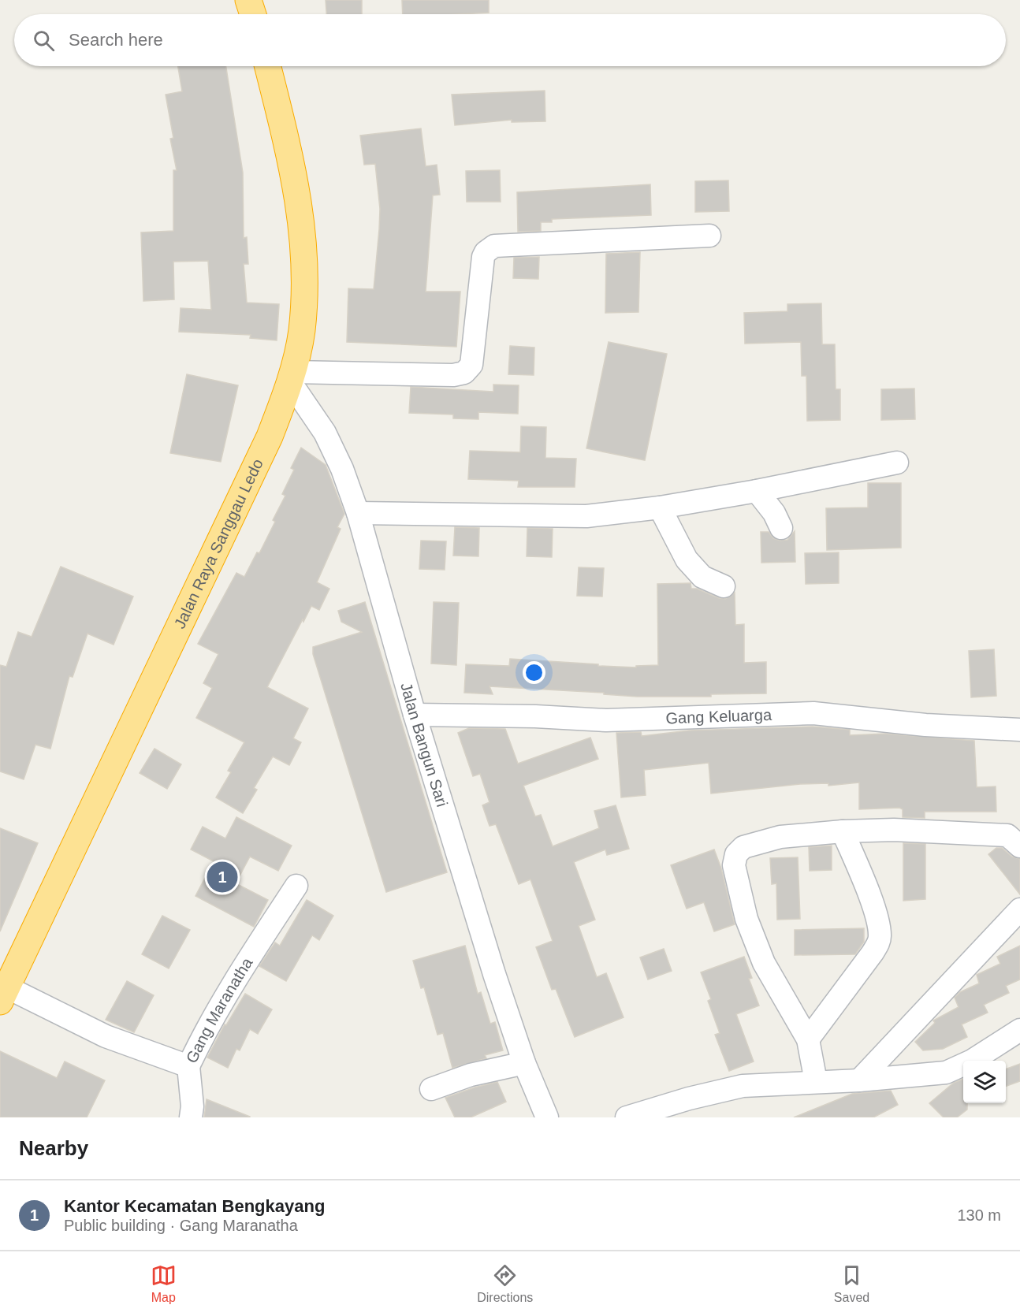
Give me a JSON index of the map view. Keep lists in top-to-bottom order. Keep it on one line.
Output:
{"streets":{"highway":["Jalan Raya Sanggau Ledo"],"street":["Gang Keluarga","Jalan Bangun Sari","Gang Maranatha"]},"crossings":[["Jalan Raya Sanggau Ledo","Jalan Bangun Sari"],["Jalan Raya Sanggau Ledo","Gang Maranatha"],["Gang Keluarga","Jalan Bangun Sari"]],"page":{"search":"Search here","pins":"1","heading":"Nearby","list":[{"mark":"1","name":"Kantor Kecamatan Bengkayang","note":"Public building · Gang Maranatha","value":"130 m"}],"nav":["Map","Directions","Saved"]}}
